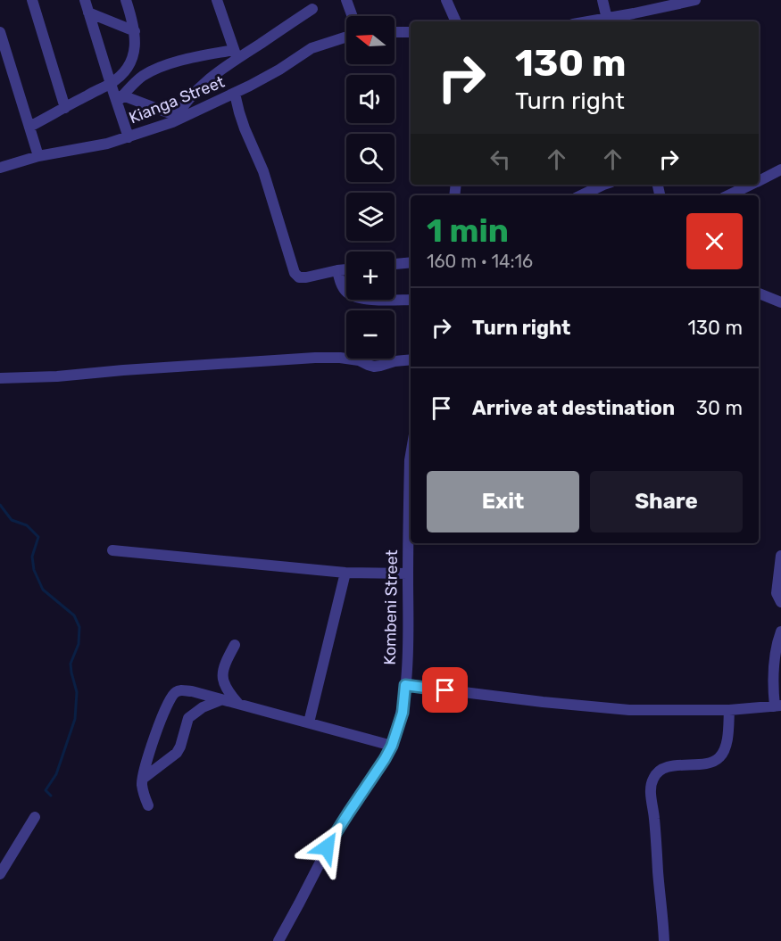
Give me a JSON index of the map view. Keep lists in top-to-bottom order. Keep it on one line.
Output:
{"streets":{"street":["Kianga Street","Kombeni Street"]},"north":"left","page":{"map_buttons":["+","−"],"turn":["130 m","Turn right"],"heading":["1 min","160 m · 14:16"],"list":[{"name":"Turn right","value":"130 m"},{"name":"Arrive at destination","value":"30 m"}],"buttons":["Exit","Share"]}}
